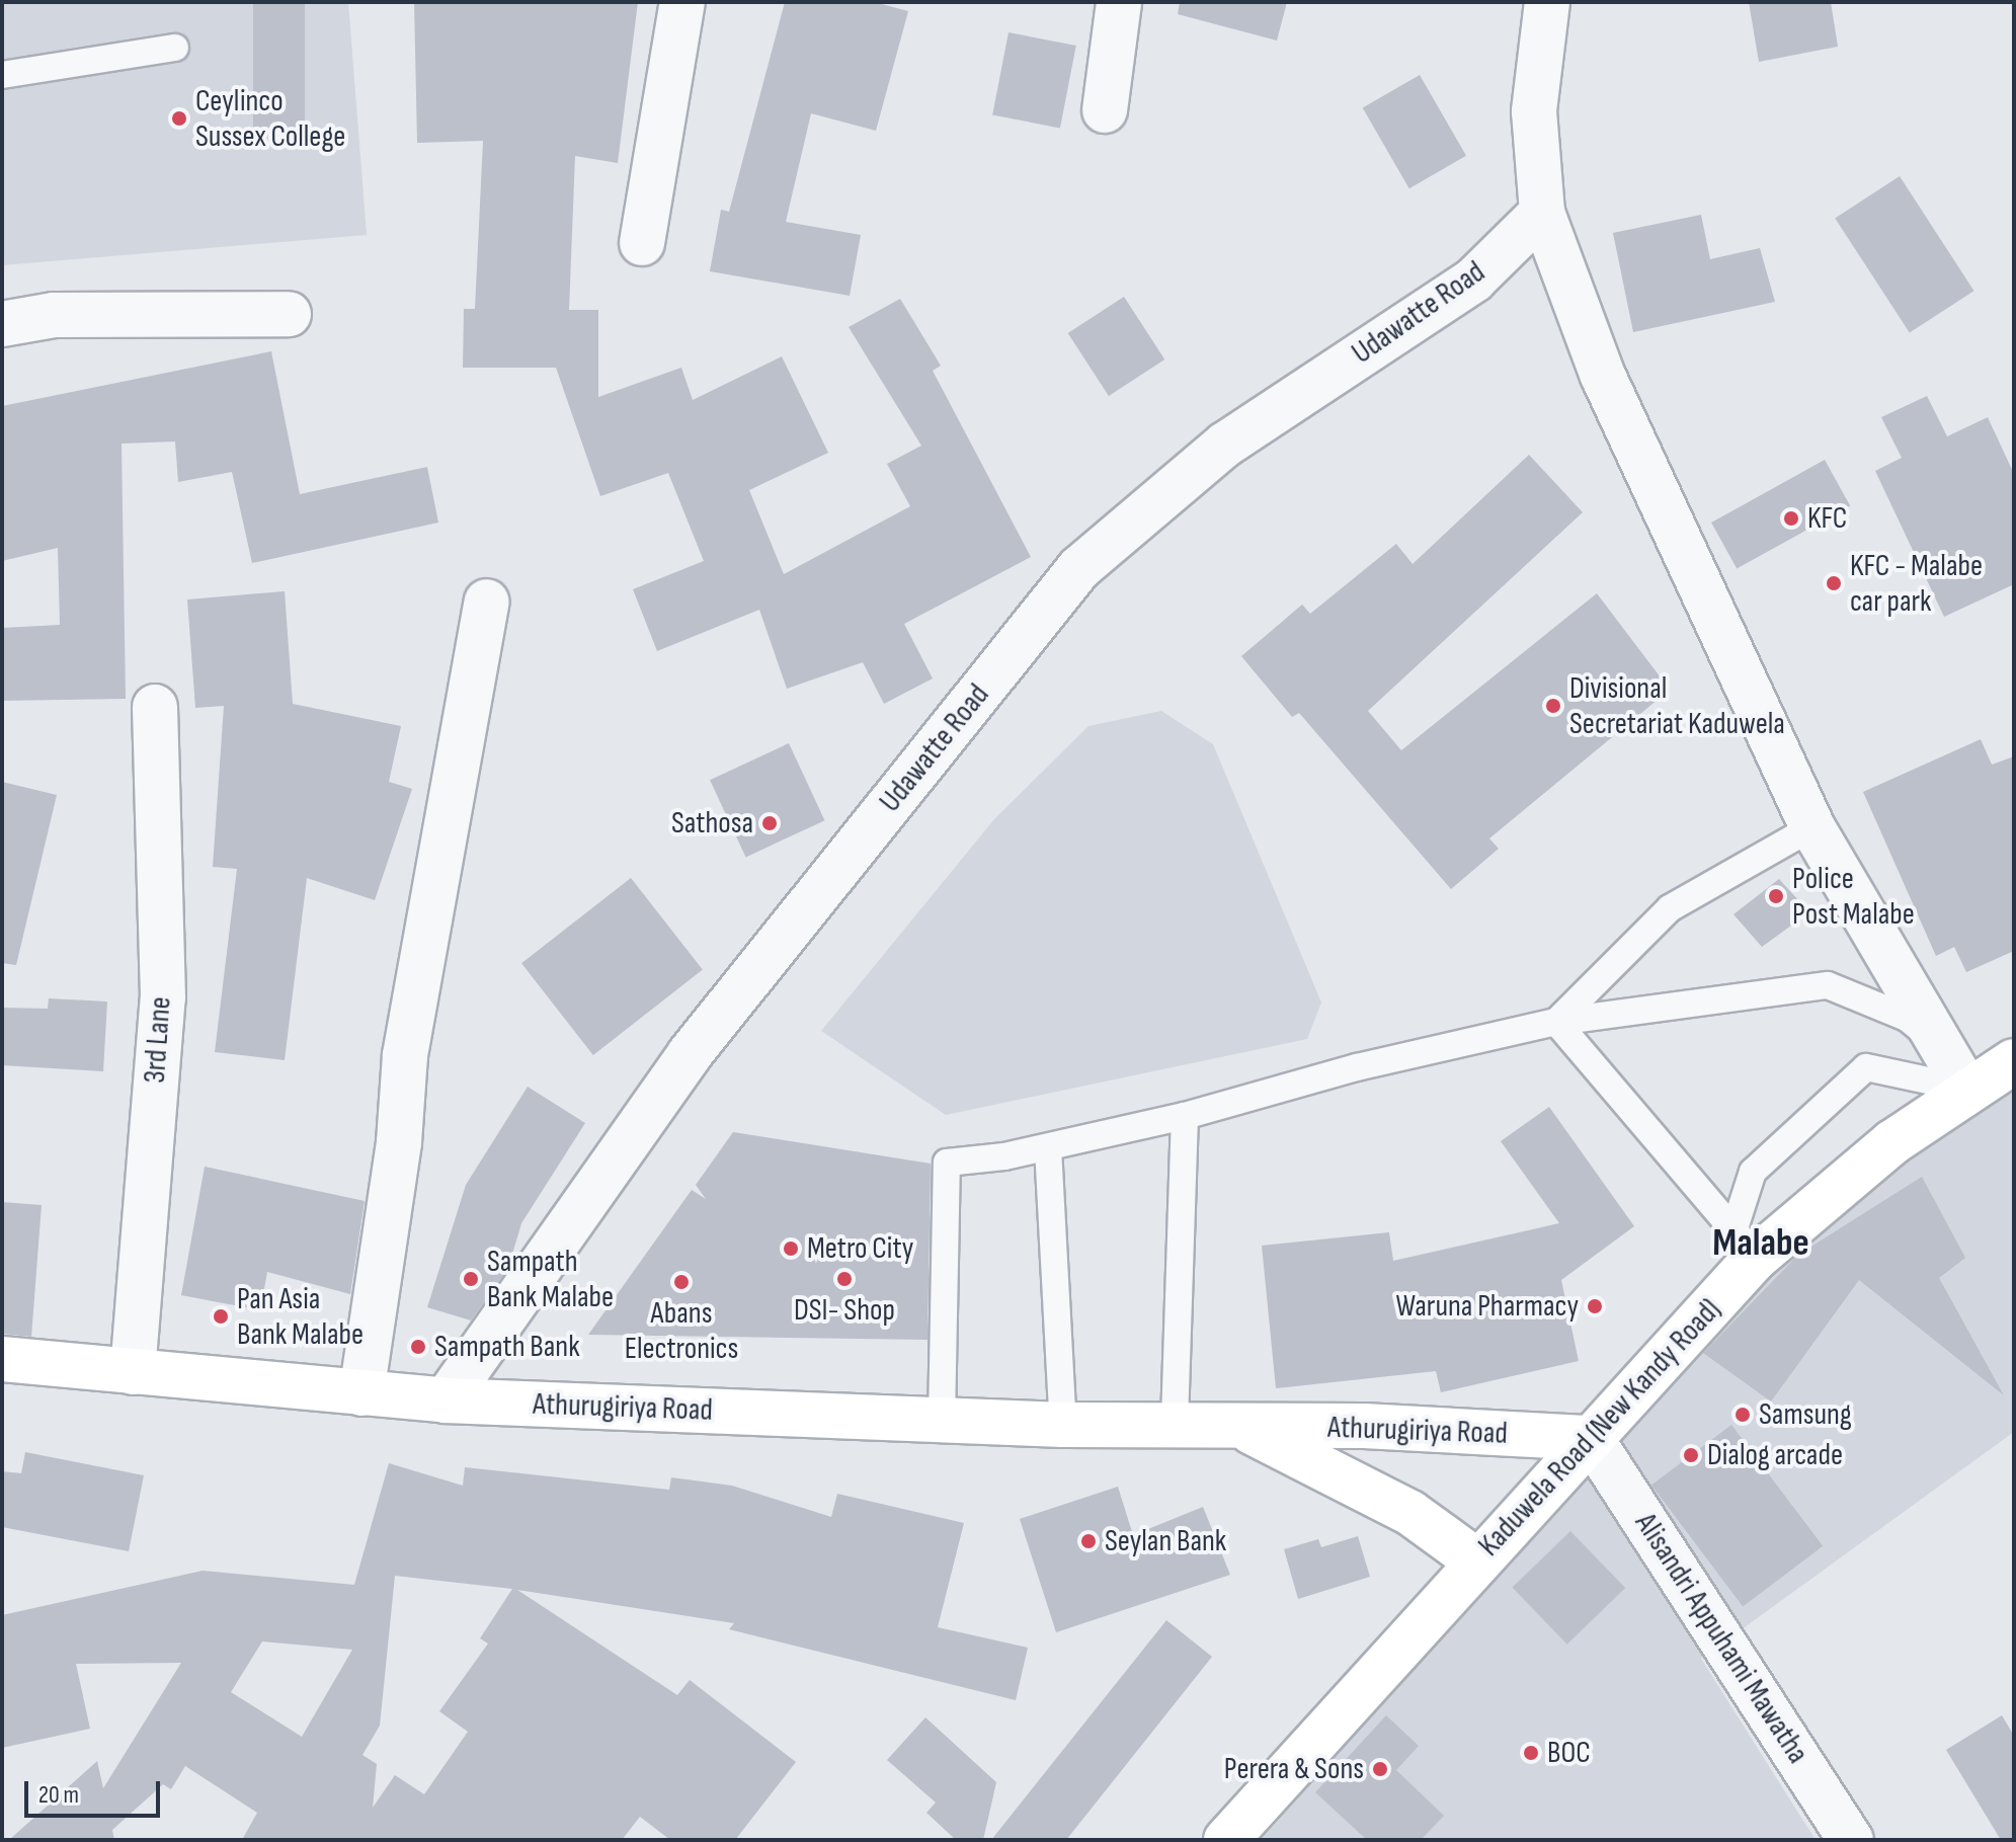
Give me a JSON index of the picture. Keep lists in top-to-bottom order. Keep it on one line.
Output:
{"streets":{"main road":["Athurugiriya Road","Kaduwela Road (New Kandy Road)"],"street":["Udawatte Road","3rd Lane","Alisandri Appuhami Mawatha"]},"crossings":[["Udawatte Road","Athurugiriya Road"],["3rd Lane","Athurugiriya Road"],["Athurugiriya Road","Kaduwela Road (New Kandy Road)"],["Athurugiriya Road","Alisandri Appuhami Mawatha"],["Kaduwela Road (New Kandy Road)","Alisandri Appuhami Mawatha"]],"districts":["Malabe"],"places":["Ceylinco Sussex College","KFC","KFC - Malabe car park","Divisional Secretariat Kaduwela","Sathosa","Police Post Malabe","Metro City","Sampath Bank Malabe","DSI- Shop","Abans Electronics","Waruna Pharmacy","Pan Asia Bank Malabe","Sampath Bank","Samsung","Dialog arcade","Seylan Bank","BOC","Perera & Sons"],"scale_bar":"20 m"}
